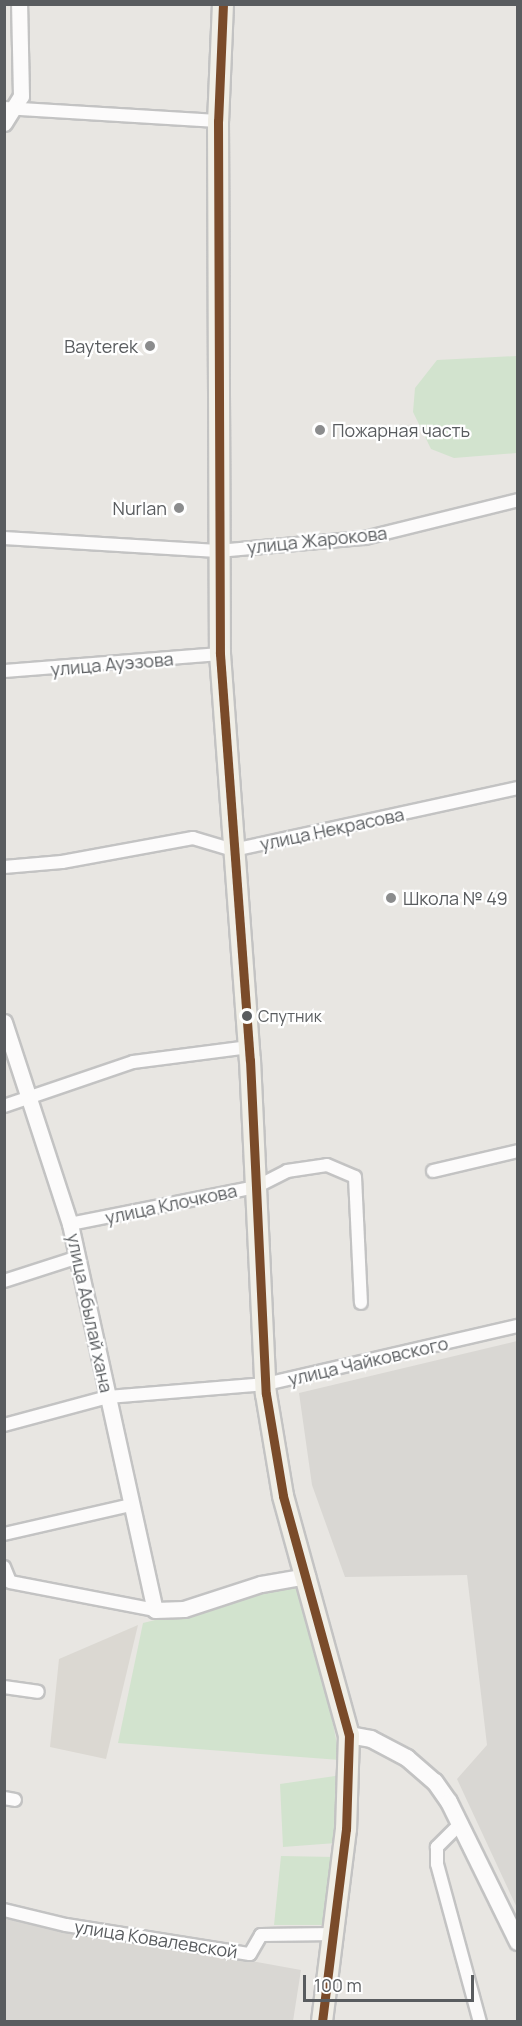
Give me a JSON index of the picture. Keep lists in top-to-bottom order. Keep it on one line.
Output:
{"streets":{"street":["улица Жарокова","улица Ауэзова","улица Некрасова","улица Клочкова","улица Абылай хана","улица Чайковского","улица Ковалевской"]},"crossings":[["улица Клочкова","улица Абылай хана"],["улица Абылай хана","улица Чайковского"]],"places":["Bayterek","Пожарная часть","Nurlan","Школа № 49","Спутник"],"scale_bar":"100 m"}
